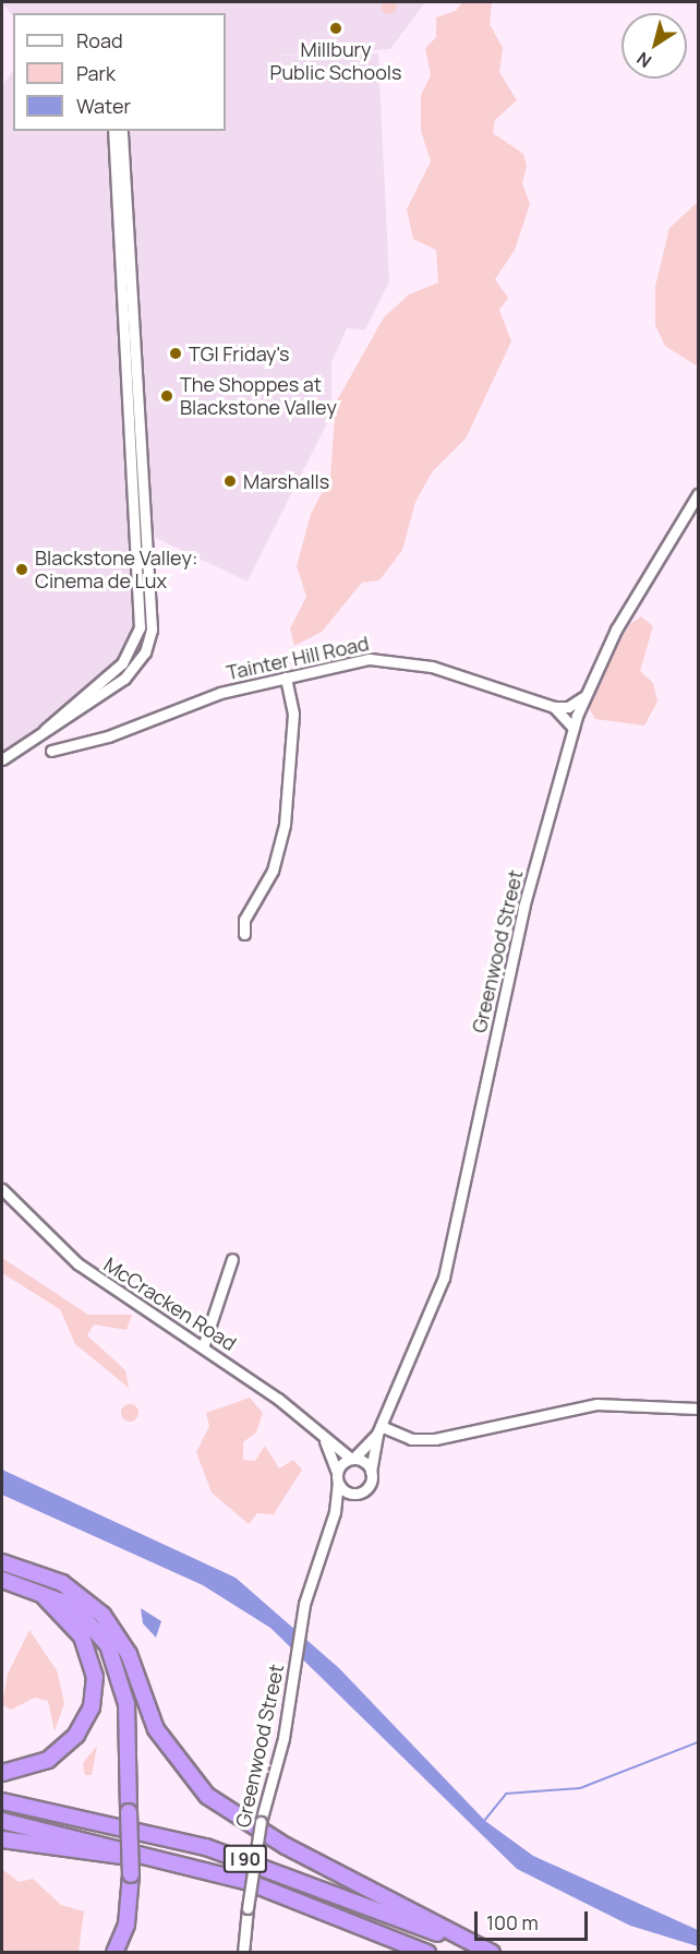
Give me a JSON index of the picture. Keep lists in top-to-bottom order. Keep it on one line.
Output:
{"streets":{"highway":["I 90"],"street":["Tainter Hill Road","Greenwood Street","McCracken Road"]},"crossings":[["Tainter Hill Road","Greenwood Street"],["Greenwood Street","McCracken Road"]],"places":["Millbury Public Schools","TGI Friday's","The Shoppes at Blackstone Valley","Marshalls","Blackstone Valley: Cinema de Lux"],"legend":["Road","Park","Water"],"scale_bar":"100 m","north":"bottom left"}
